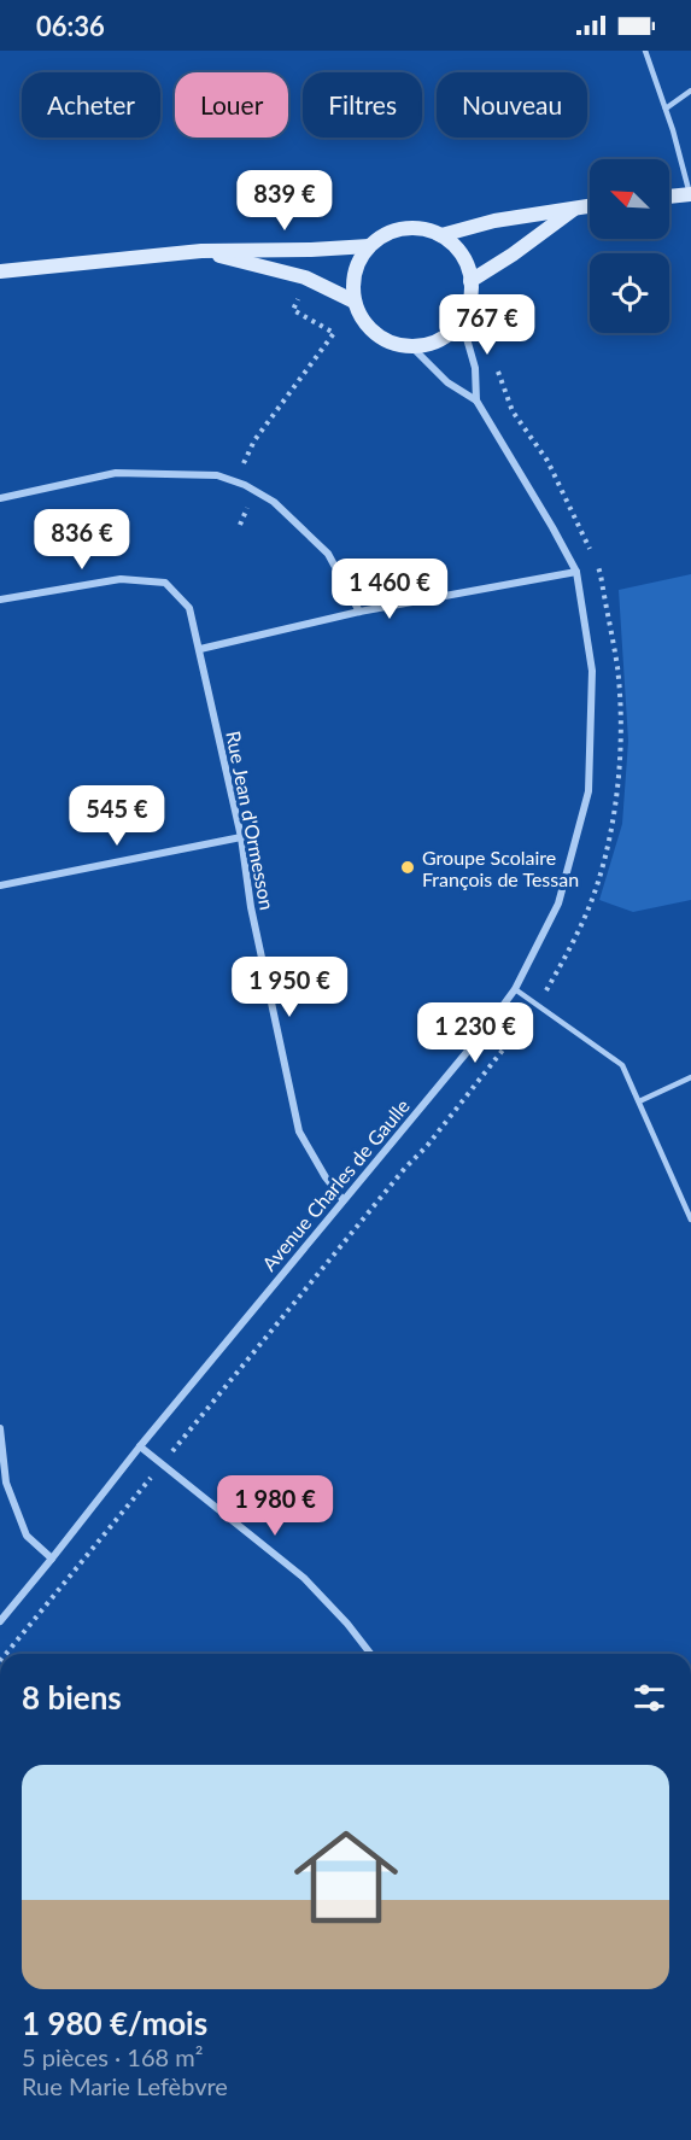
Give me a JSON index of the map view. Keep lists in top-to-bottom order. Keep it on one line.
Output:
{"streets":{"street":["Rue Jean d'Ormesson","Avenue Charles de Gaulle"]},"crossings":[["Rue Jean d'Ormesson","Avenue Charles de Gaulle"]],"places":["Groupe Scolaire François de Tessan"],"north":"top left","page":{"status":"06:36","chip":["Acheter","Louer","Filtres","Nouveau"],"price":["839 €","767 €","836 €","1 460 €","545 €","1 950 €","1 230 €","1 980 €"],"heading":"8 biens","list":[{"name":"1 980 €/mois","note":"5 pièces · 168 m² · Rue Marie Lefèbvre"}]}}
